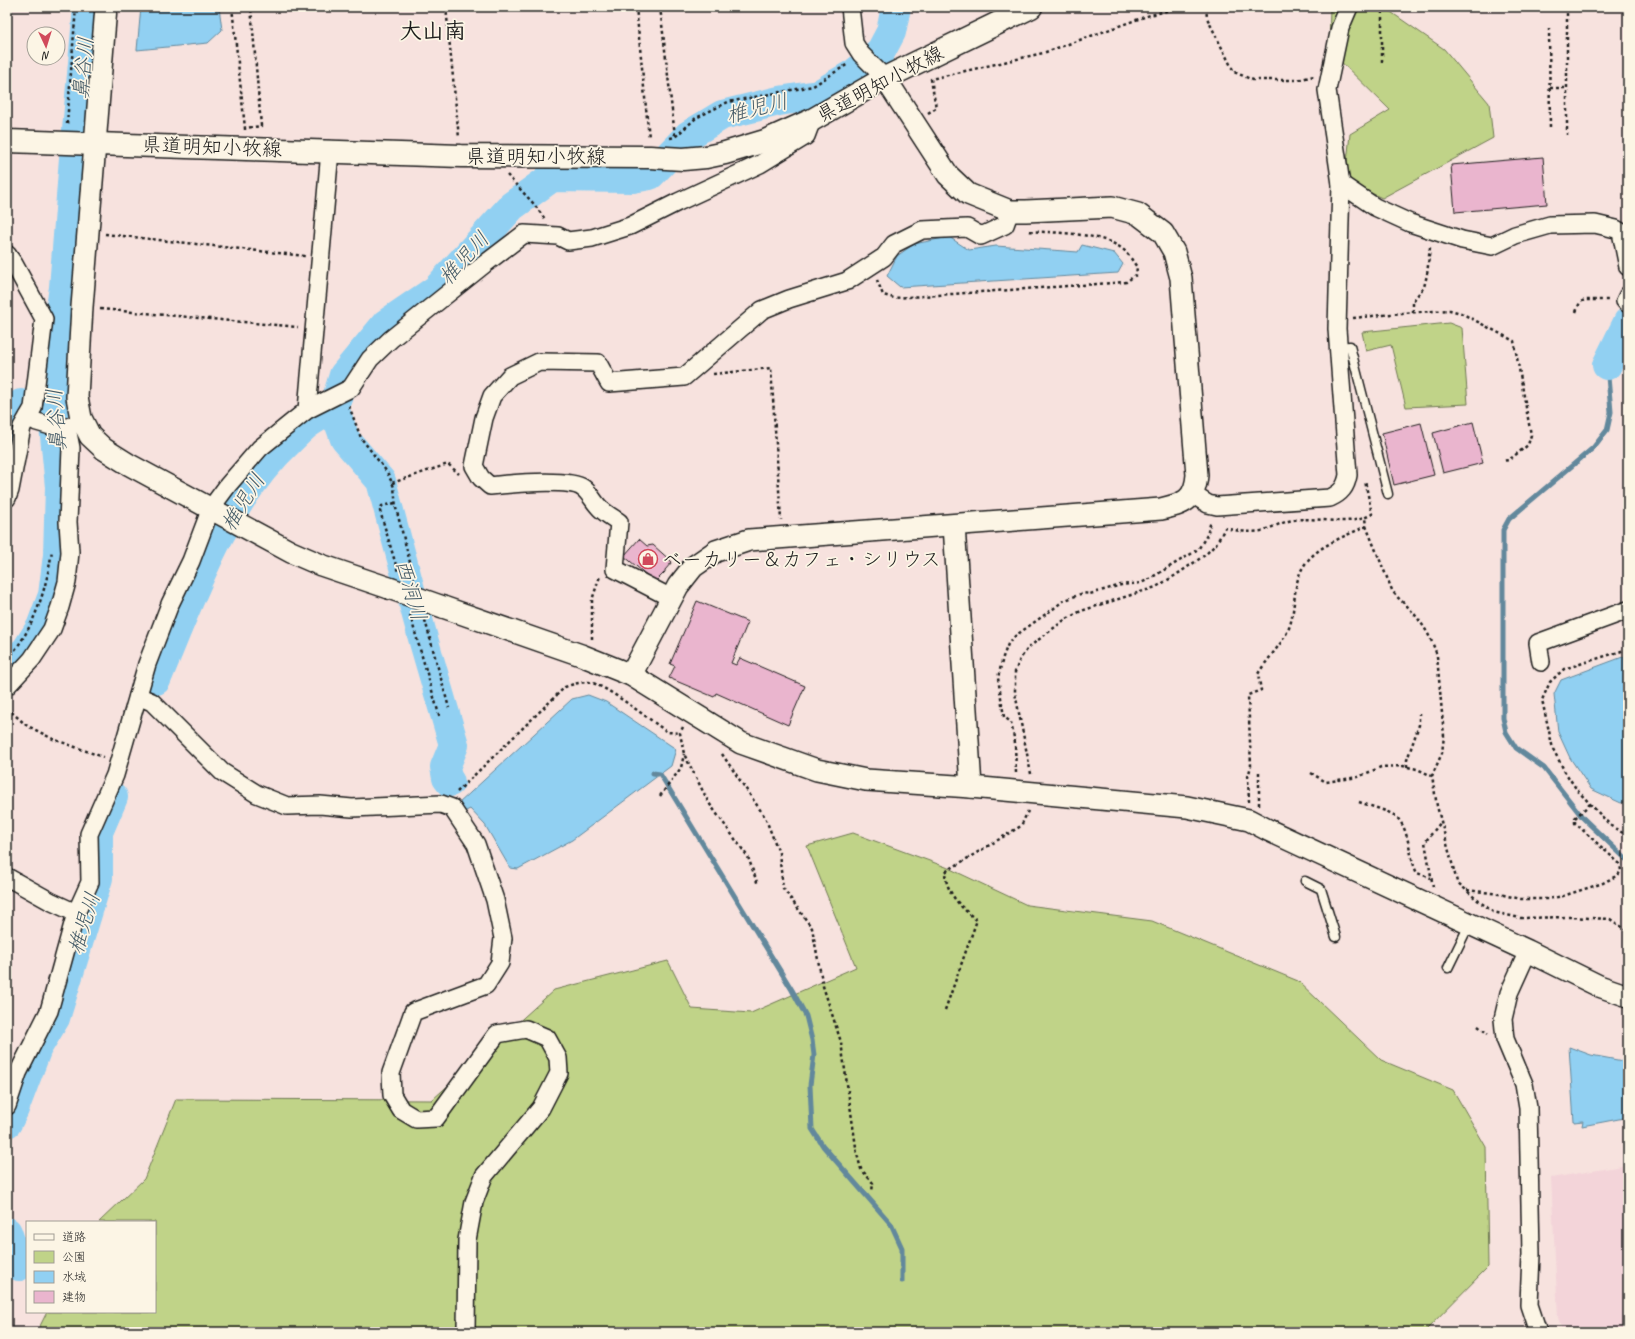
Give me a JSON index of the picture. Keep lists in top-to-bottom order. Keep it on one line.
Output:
{"streets":{"main road":["県道明知小牧線"]},"districts":["大山南"],"water":["鼻谷川","椎児川","西洞川"],"places":{"shop":["ベーカリー＆カフェ・シリウス"]},"legend":["道路","公園","水域","建物"],"north":"bottom"}
